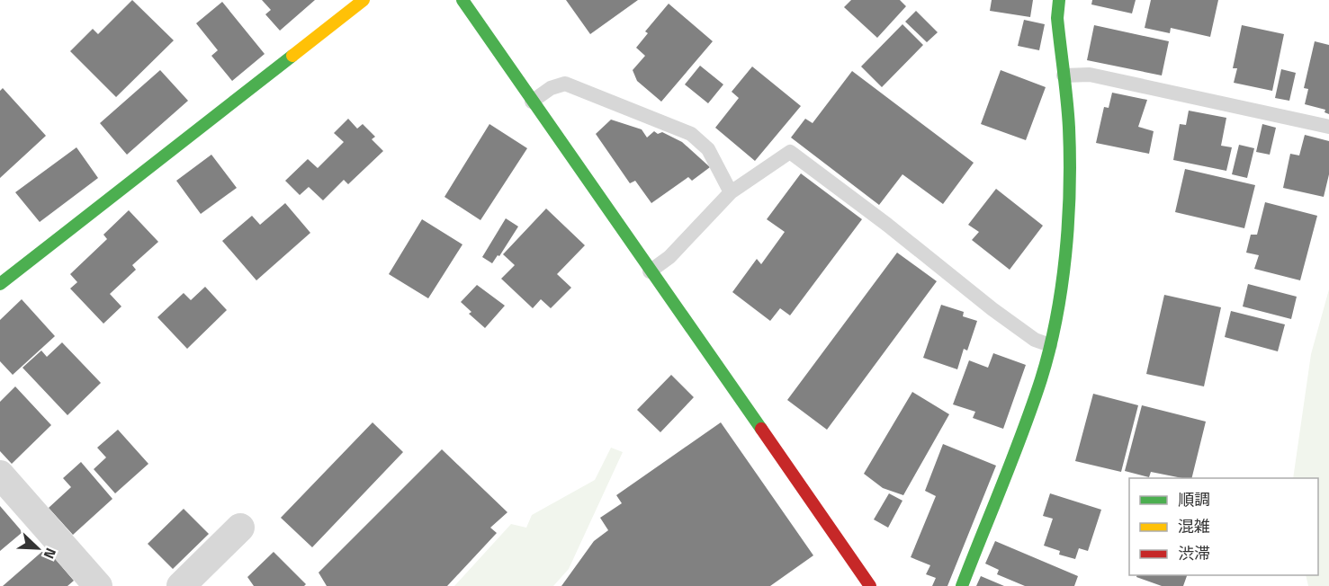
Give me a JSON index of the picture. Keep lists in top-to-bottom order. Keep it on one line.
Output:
{"legend":["順調","混雑","渋滞"],"north":"bottom right"}
